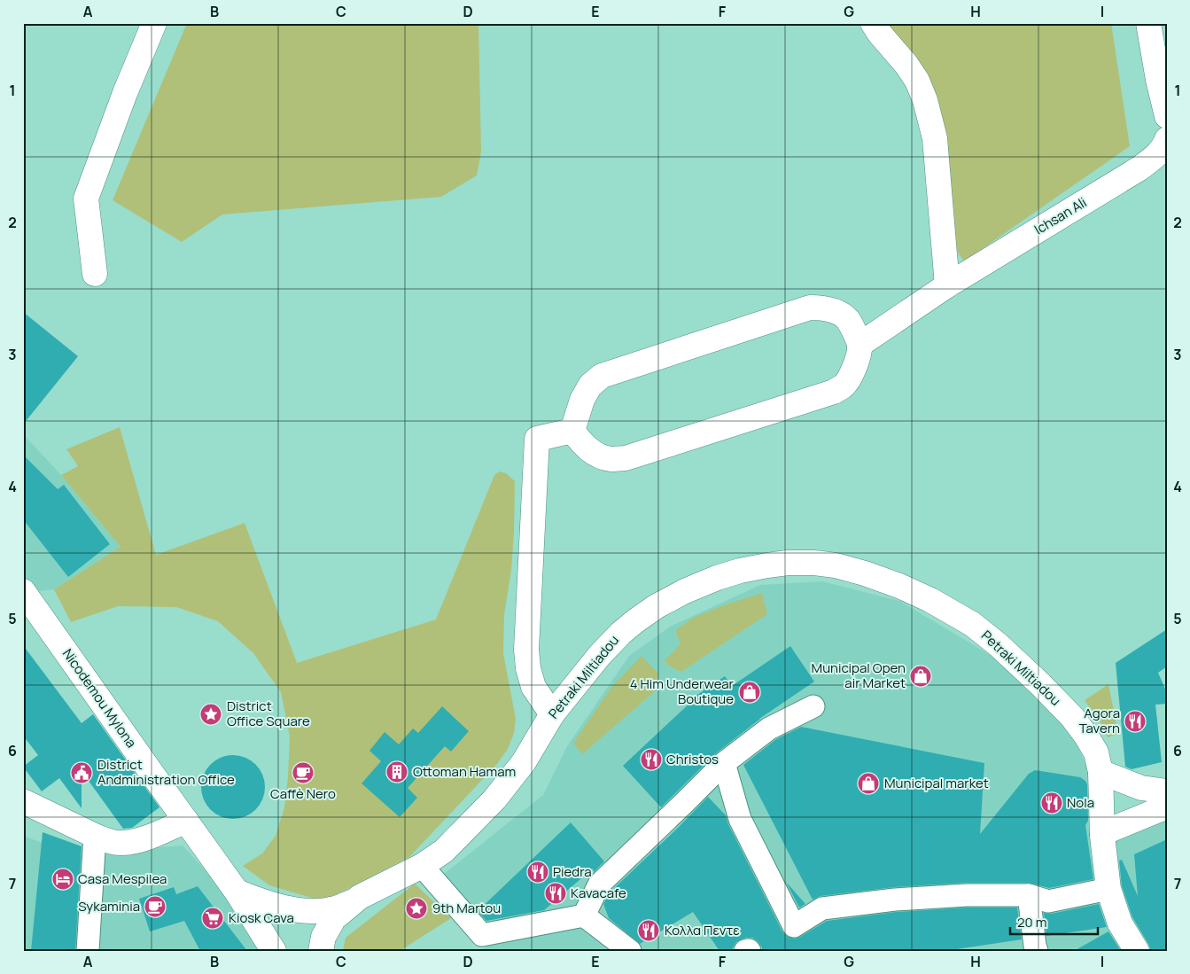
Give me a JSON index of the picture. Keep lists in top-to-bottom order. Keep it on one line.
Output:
{"streets":{"street":["Ichsan Ali","Petraki Miltiadou","Nicodemou Mylona"]},"places":{"shop":["Municipal Open air Market","4 Him Underwear Boutique","Municipal market"],"place":["District Office Square","9th Martou"],"restaurant":["Agora Tavern","Christos","Nola","Piedra","Kavacafe","Κολλα Πεντε"],"building":["Ottoman Hamam"],"public building":["District Andministration Office"],"cafe":["Caffè Nero","Sykaminia"],"hotel":["Casa Mespilea"],"supermarket":["Kiosk Cava"]},"scale_bar":"20 m","grid":{"columns":["A","B","C","D","E","F","G","H","I"],"rows":["1","2","3","4","5","6","7"]}}
